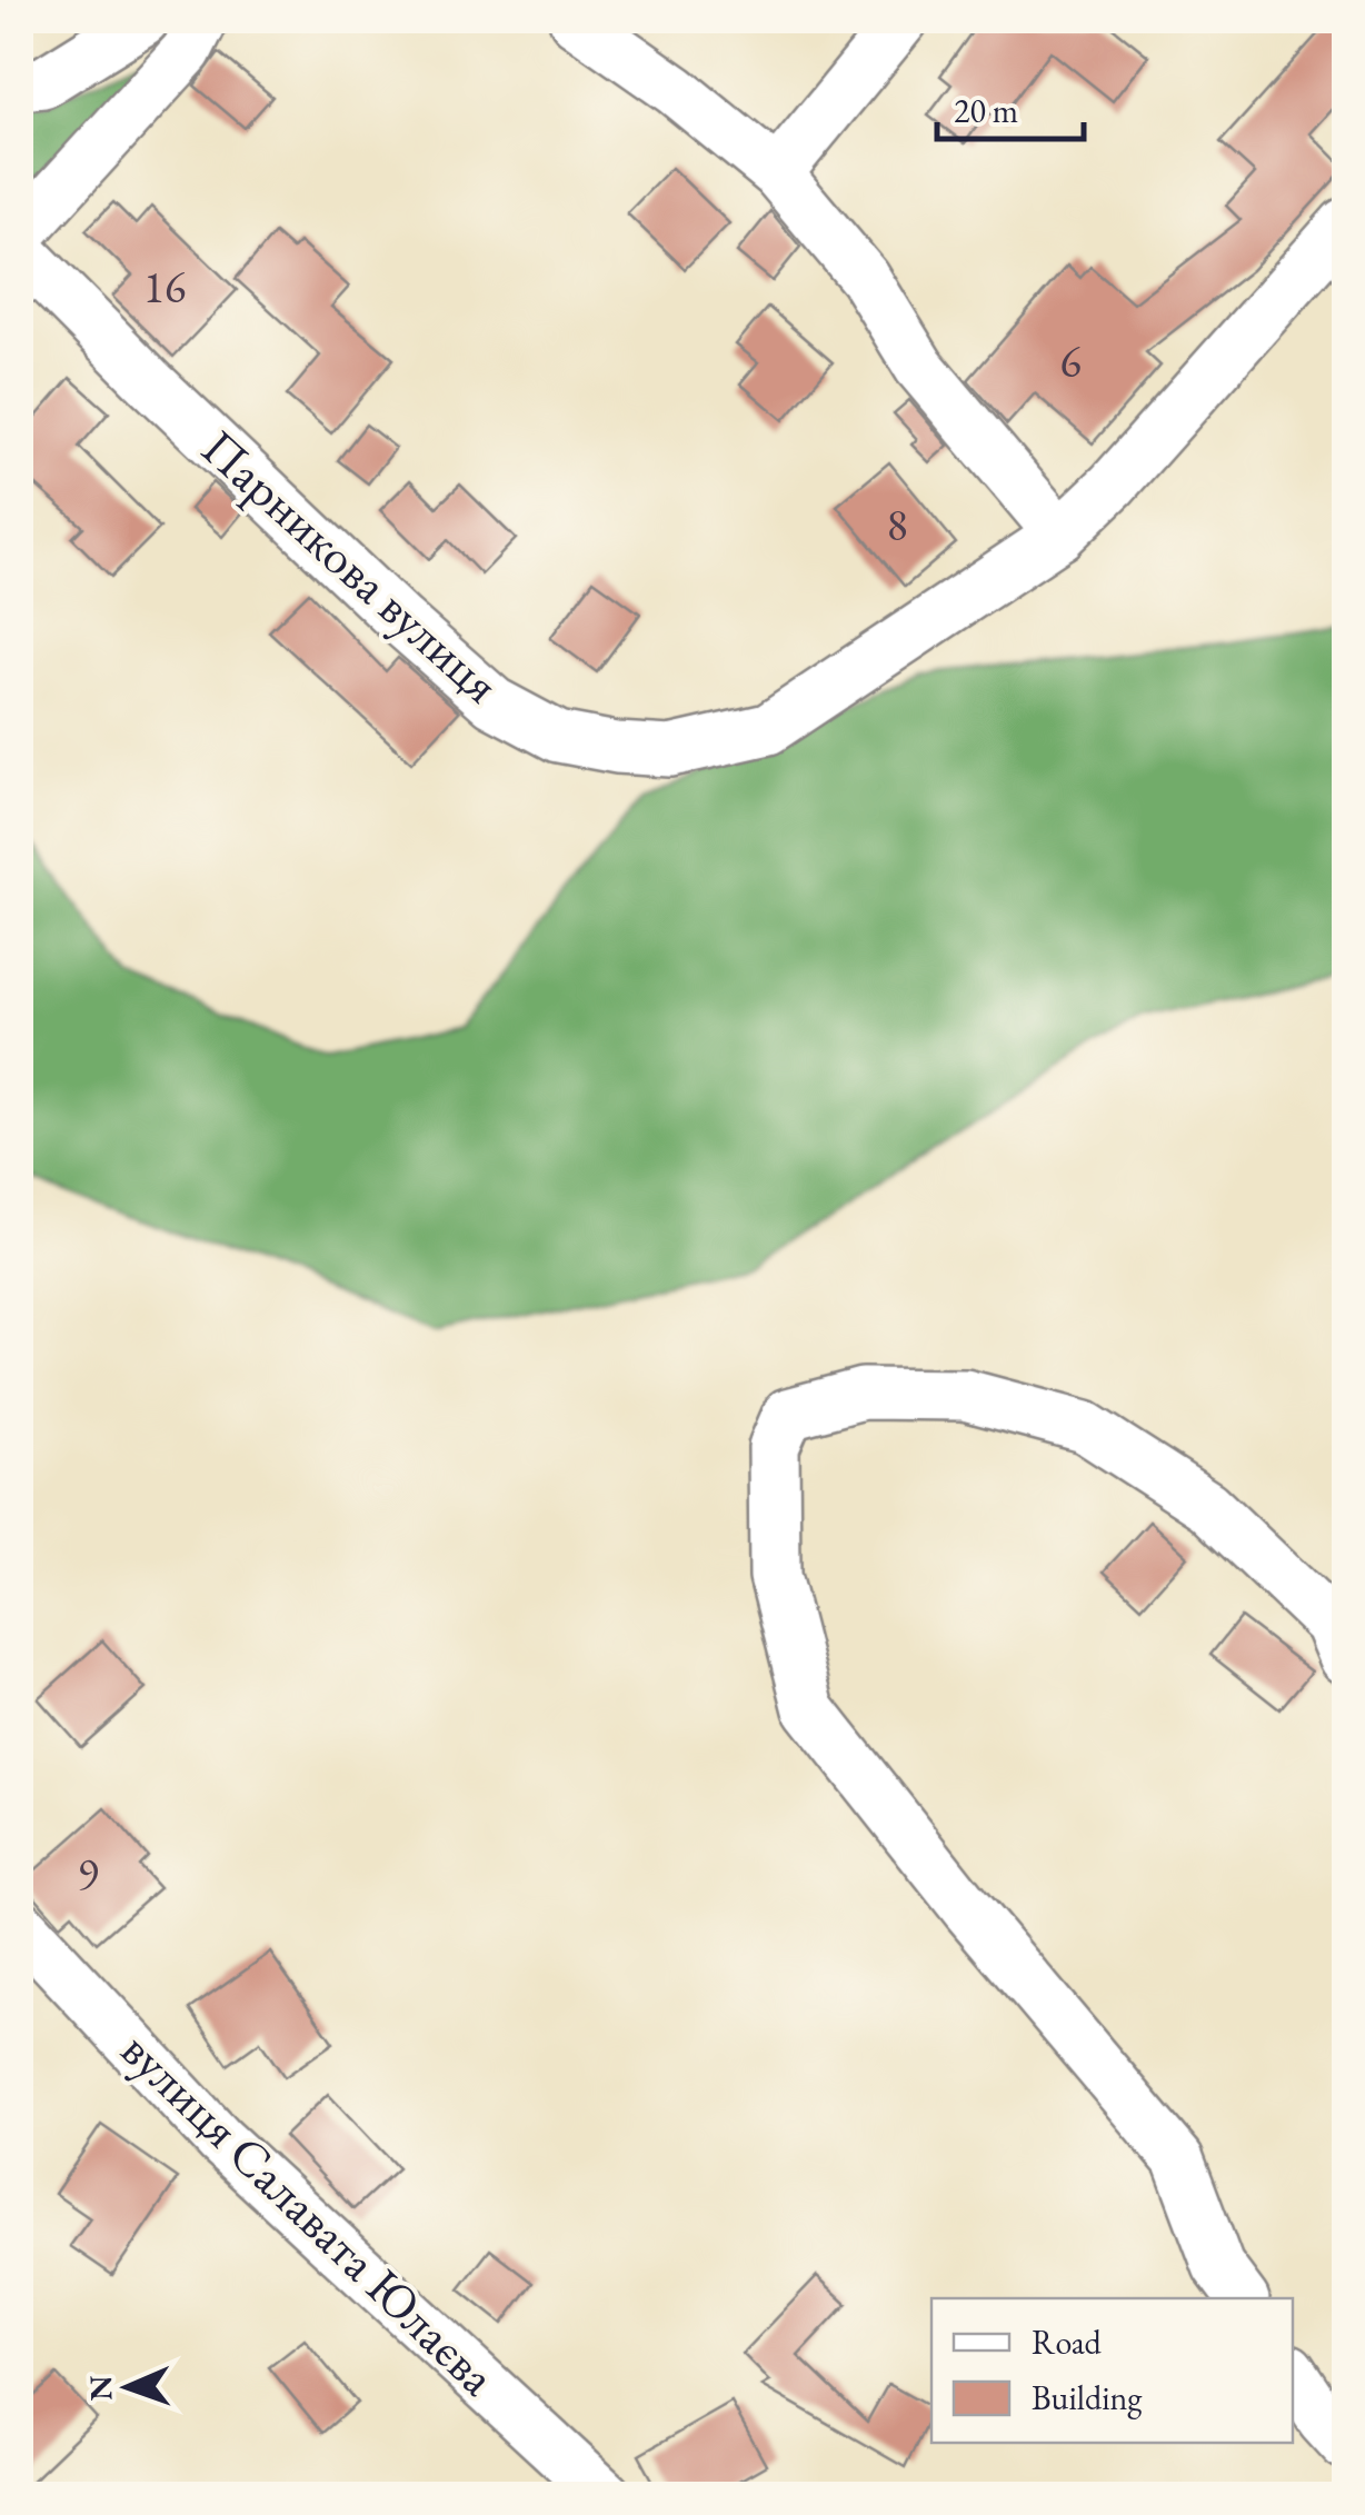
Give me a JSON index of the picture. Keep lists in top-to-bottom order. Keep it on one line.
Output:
{"streets":{"street":["Парникова вулиця","вулиця Салавата Юлаєва"]},"house_numbers":["16","6","8","9"],"legend":["Road","Building"],"scale_bar":"20 m","north":"left"}
